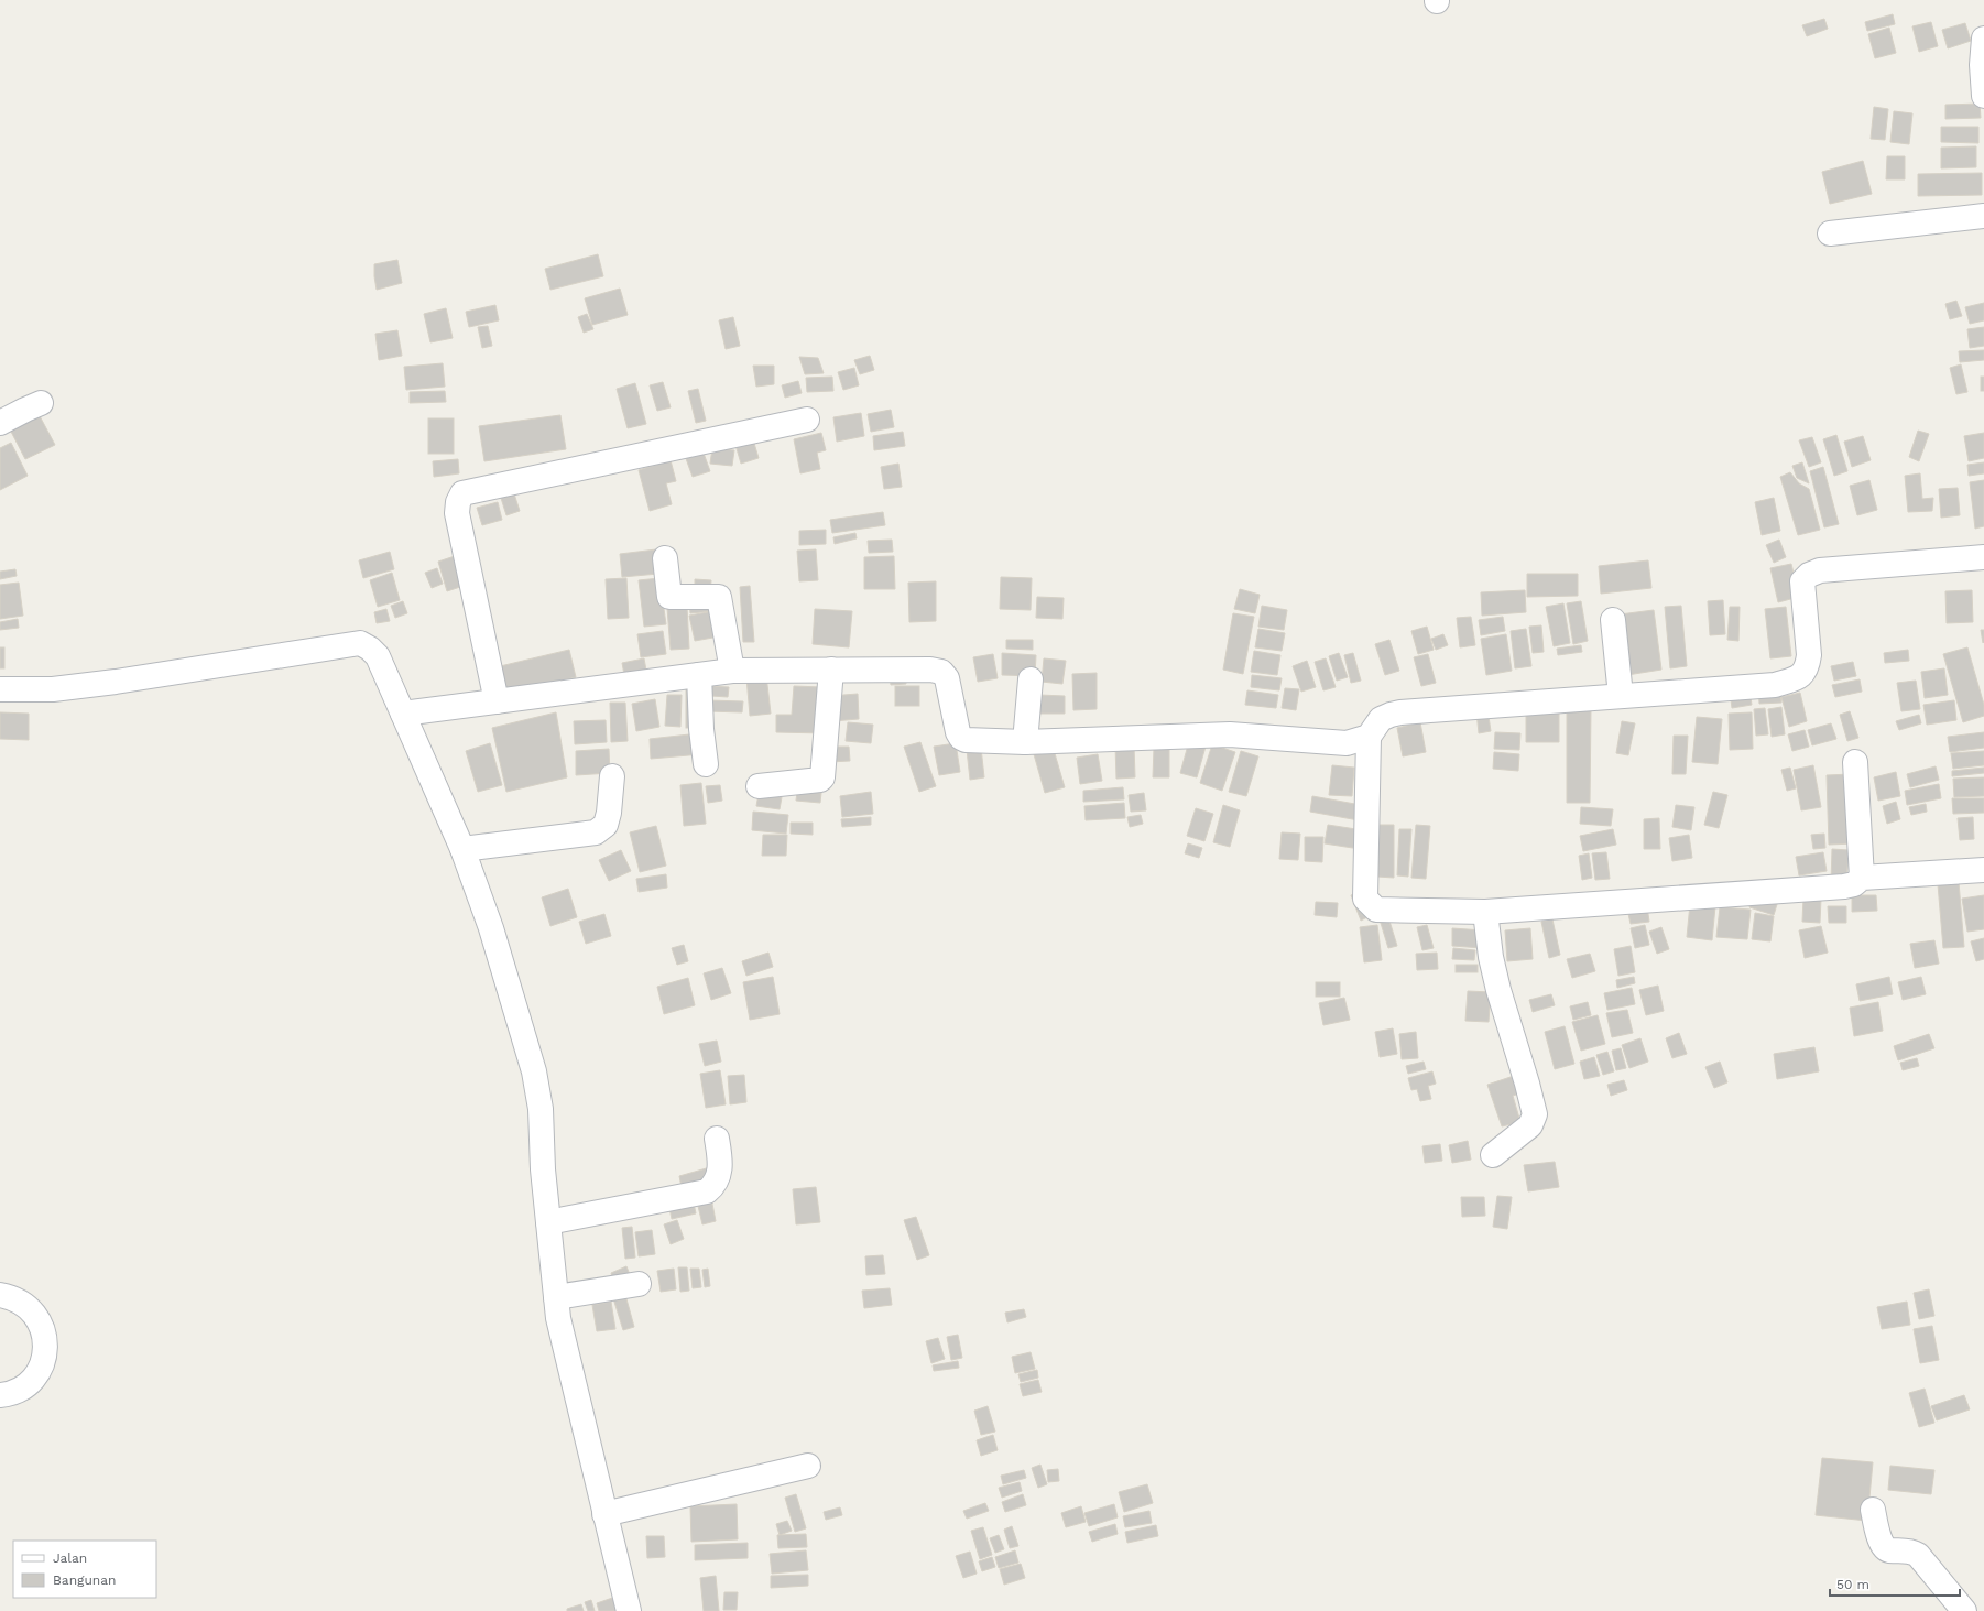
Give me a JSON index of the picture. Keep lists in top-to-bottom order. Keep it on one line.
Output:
{"legend":["Jalan","Bangunan"],"scale_bar":"50 m"}
